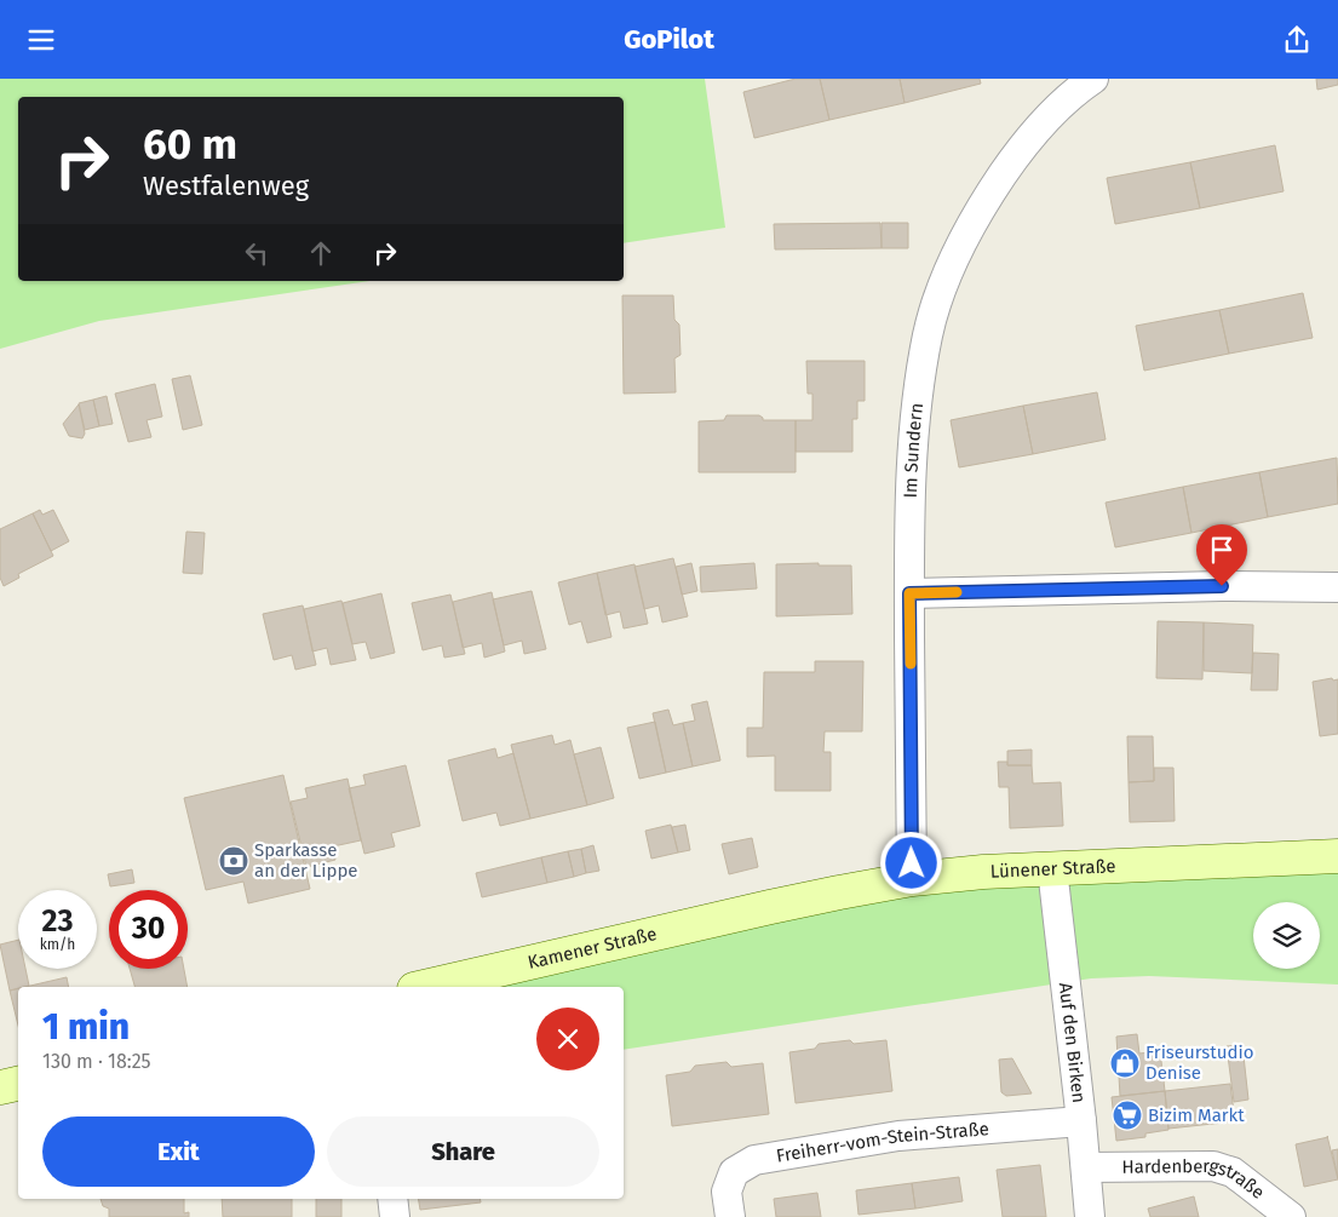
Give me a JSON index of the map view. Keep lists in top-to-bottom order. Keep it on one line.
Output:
{"streets":{"main road":["Lünener Straße","Kamener Straße"],"street":["Im Sundern","Auf den Birken","Freiherr-vom-Stein-Straße","Hardenbergstraße"]},"crossings":[["Im Sundern","Lünener Straße"],["Lünener Straße","Kamener Straße"],["Lünener Straße","Auf den Birken"],["Auf den Birken","Freiherr-vom-Stein-Straße"],["Auf den Birken","Hardenbergstraße"]],"places":{"bank":["Sparkasse an der Lippe"],"shop":["Friseurstudio Denise"],"supermarket":["Bizim Markt"]},"page":{"header":"GoPilot","turn":["60 m","Westfalenweg"],"speed":"23 km/h","limit":"30","heading":["1 min","130 m · 18:25"],"buttons":["Exit","Share"]}}
